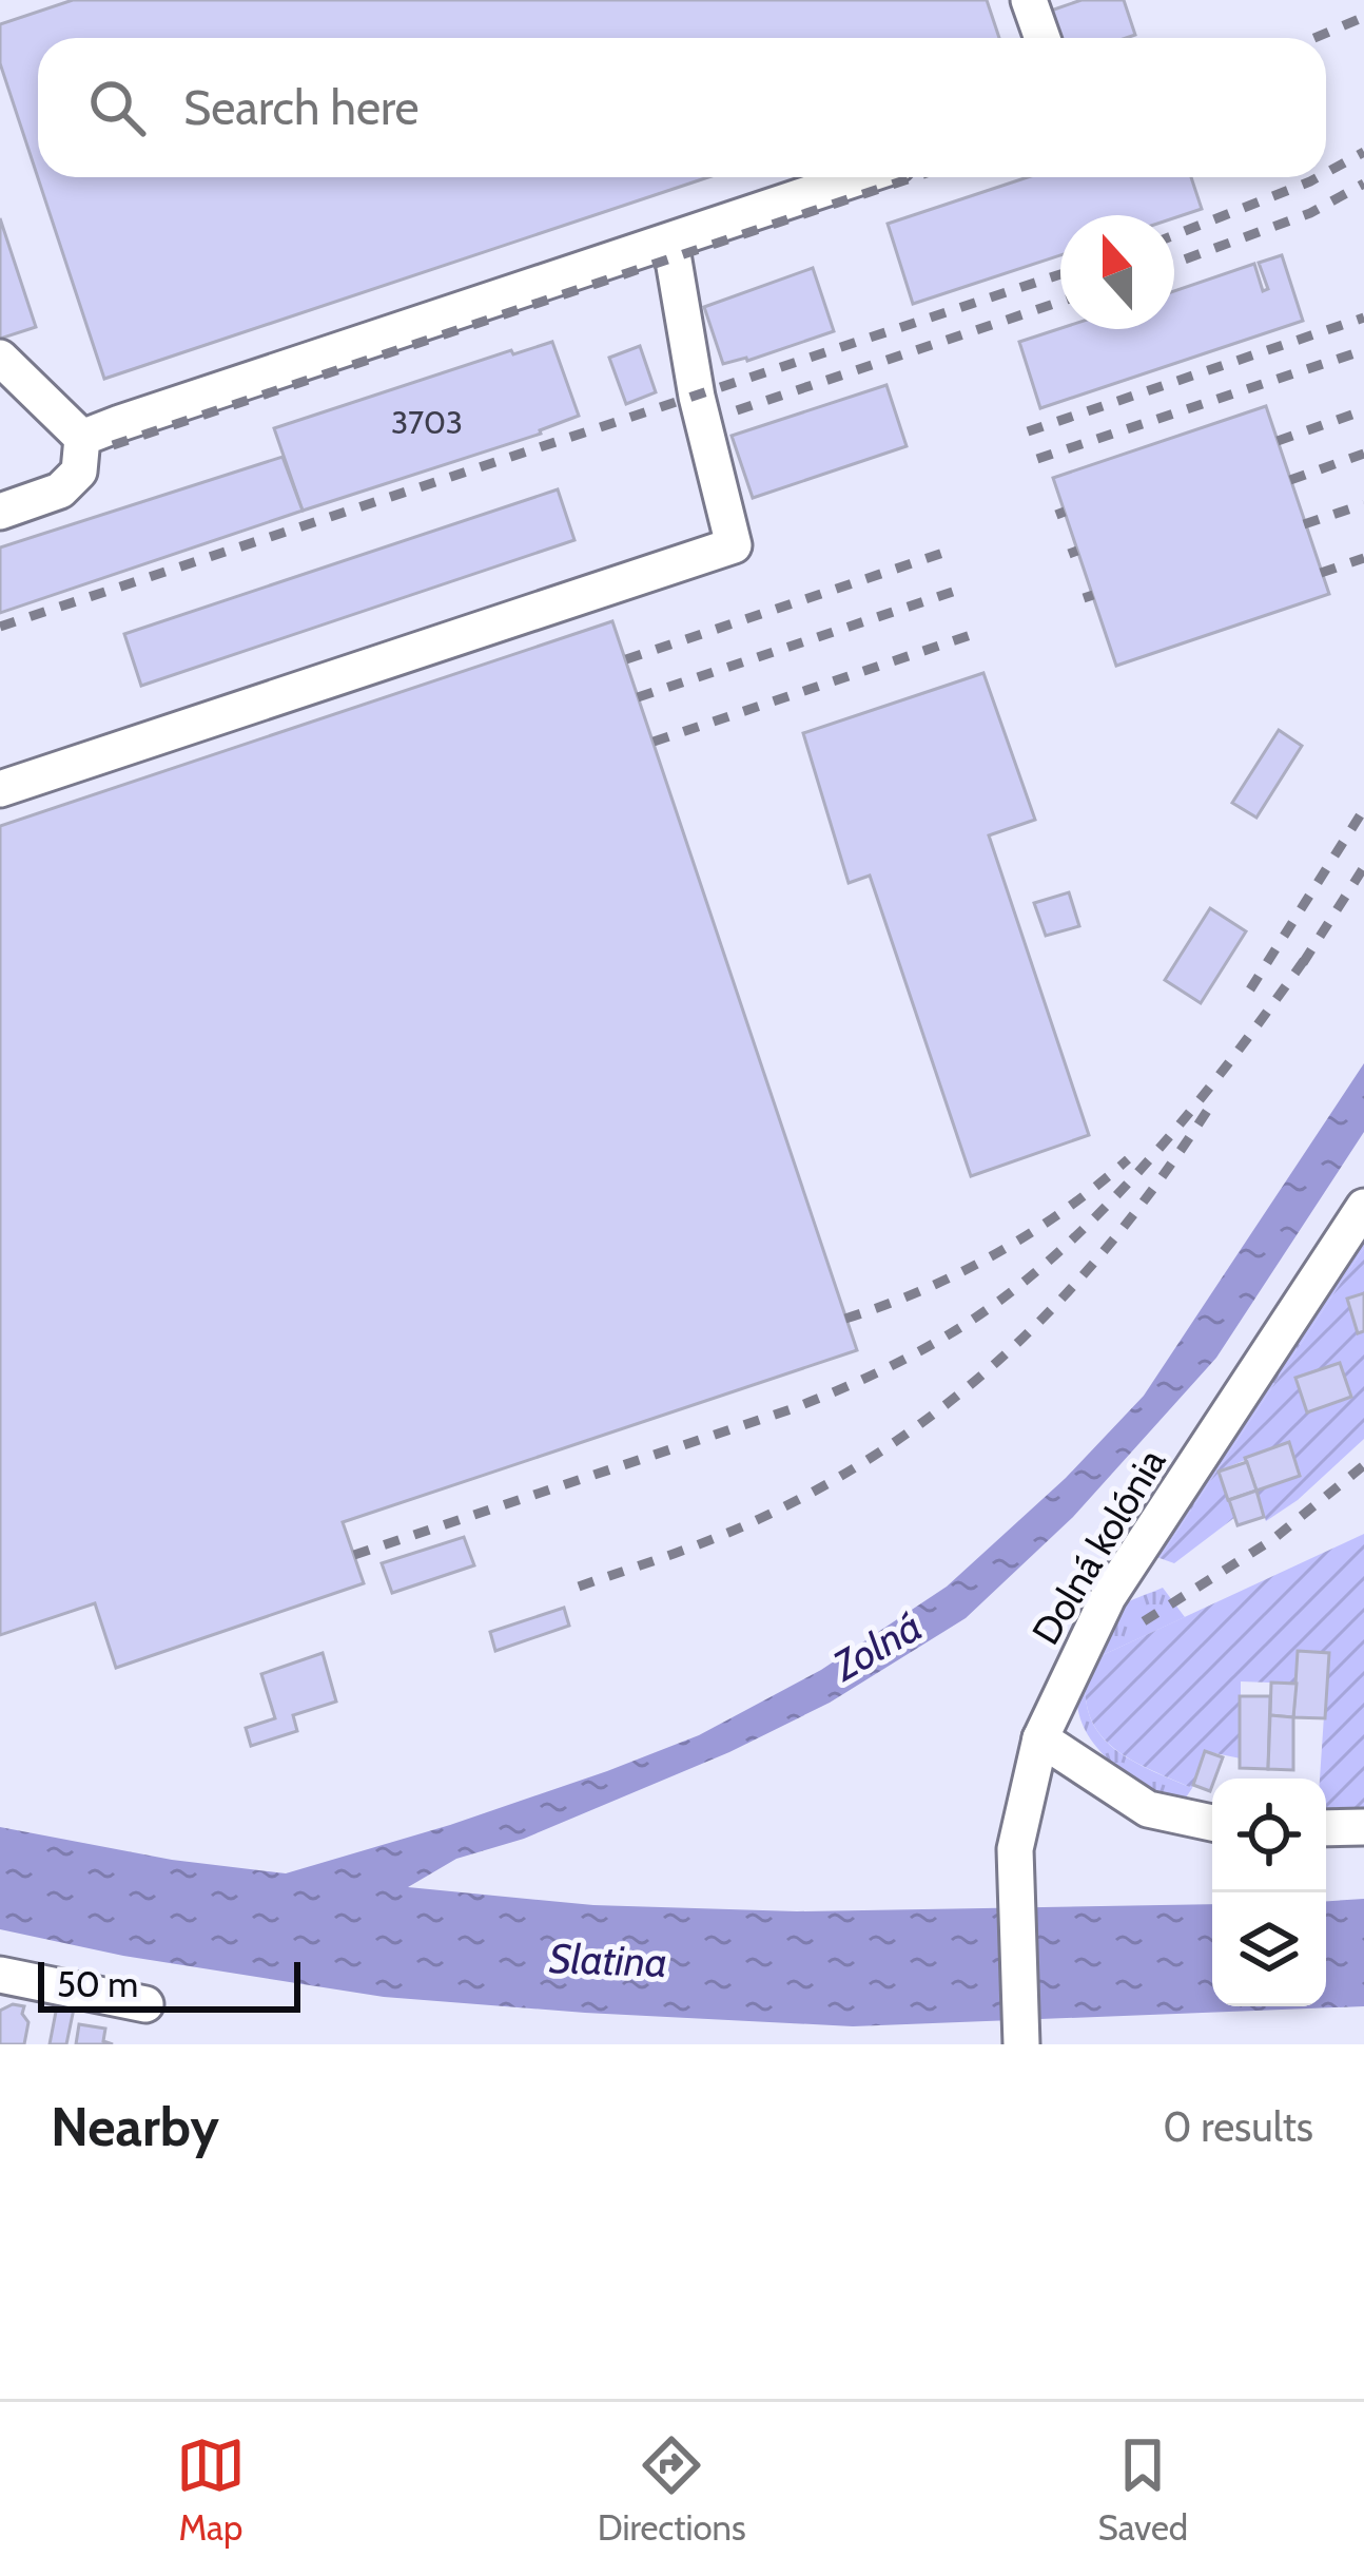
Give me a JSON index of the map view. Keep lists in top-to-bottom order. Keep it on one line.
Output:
{"streets":{"street":["Dolná kolónia"]},"water":["Zolná","Slatina"],"house_numbers":["3703"],"scale_bar":"50 m","north":"top","page":{"search":"Search here","scale":"50 m","heading":["Nearby","0 results"],"nav":["Map","Directions","Saved"]}}
